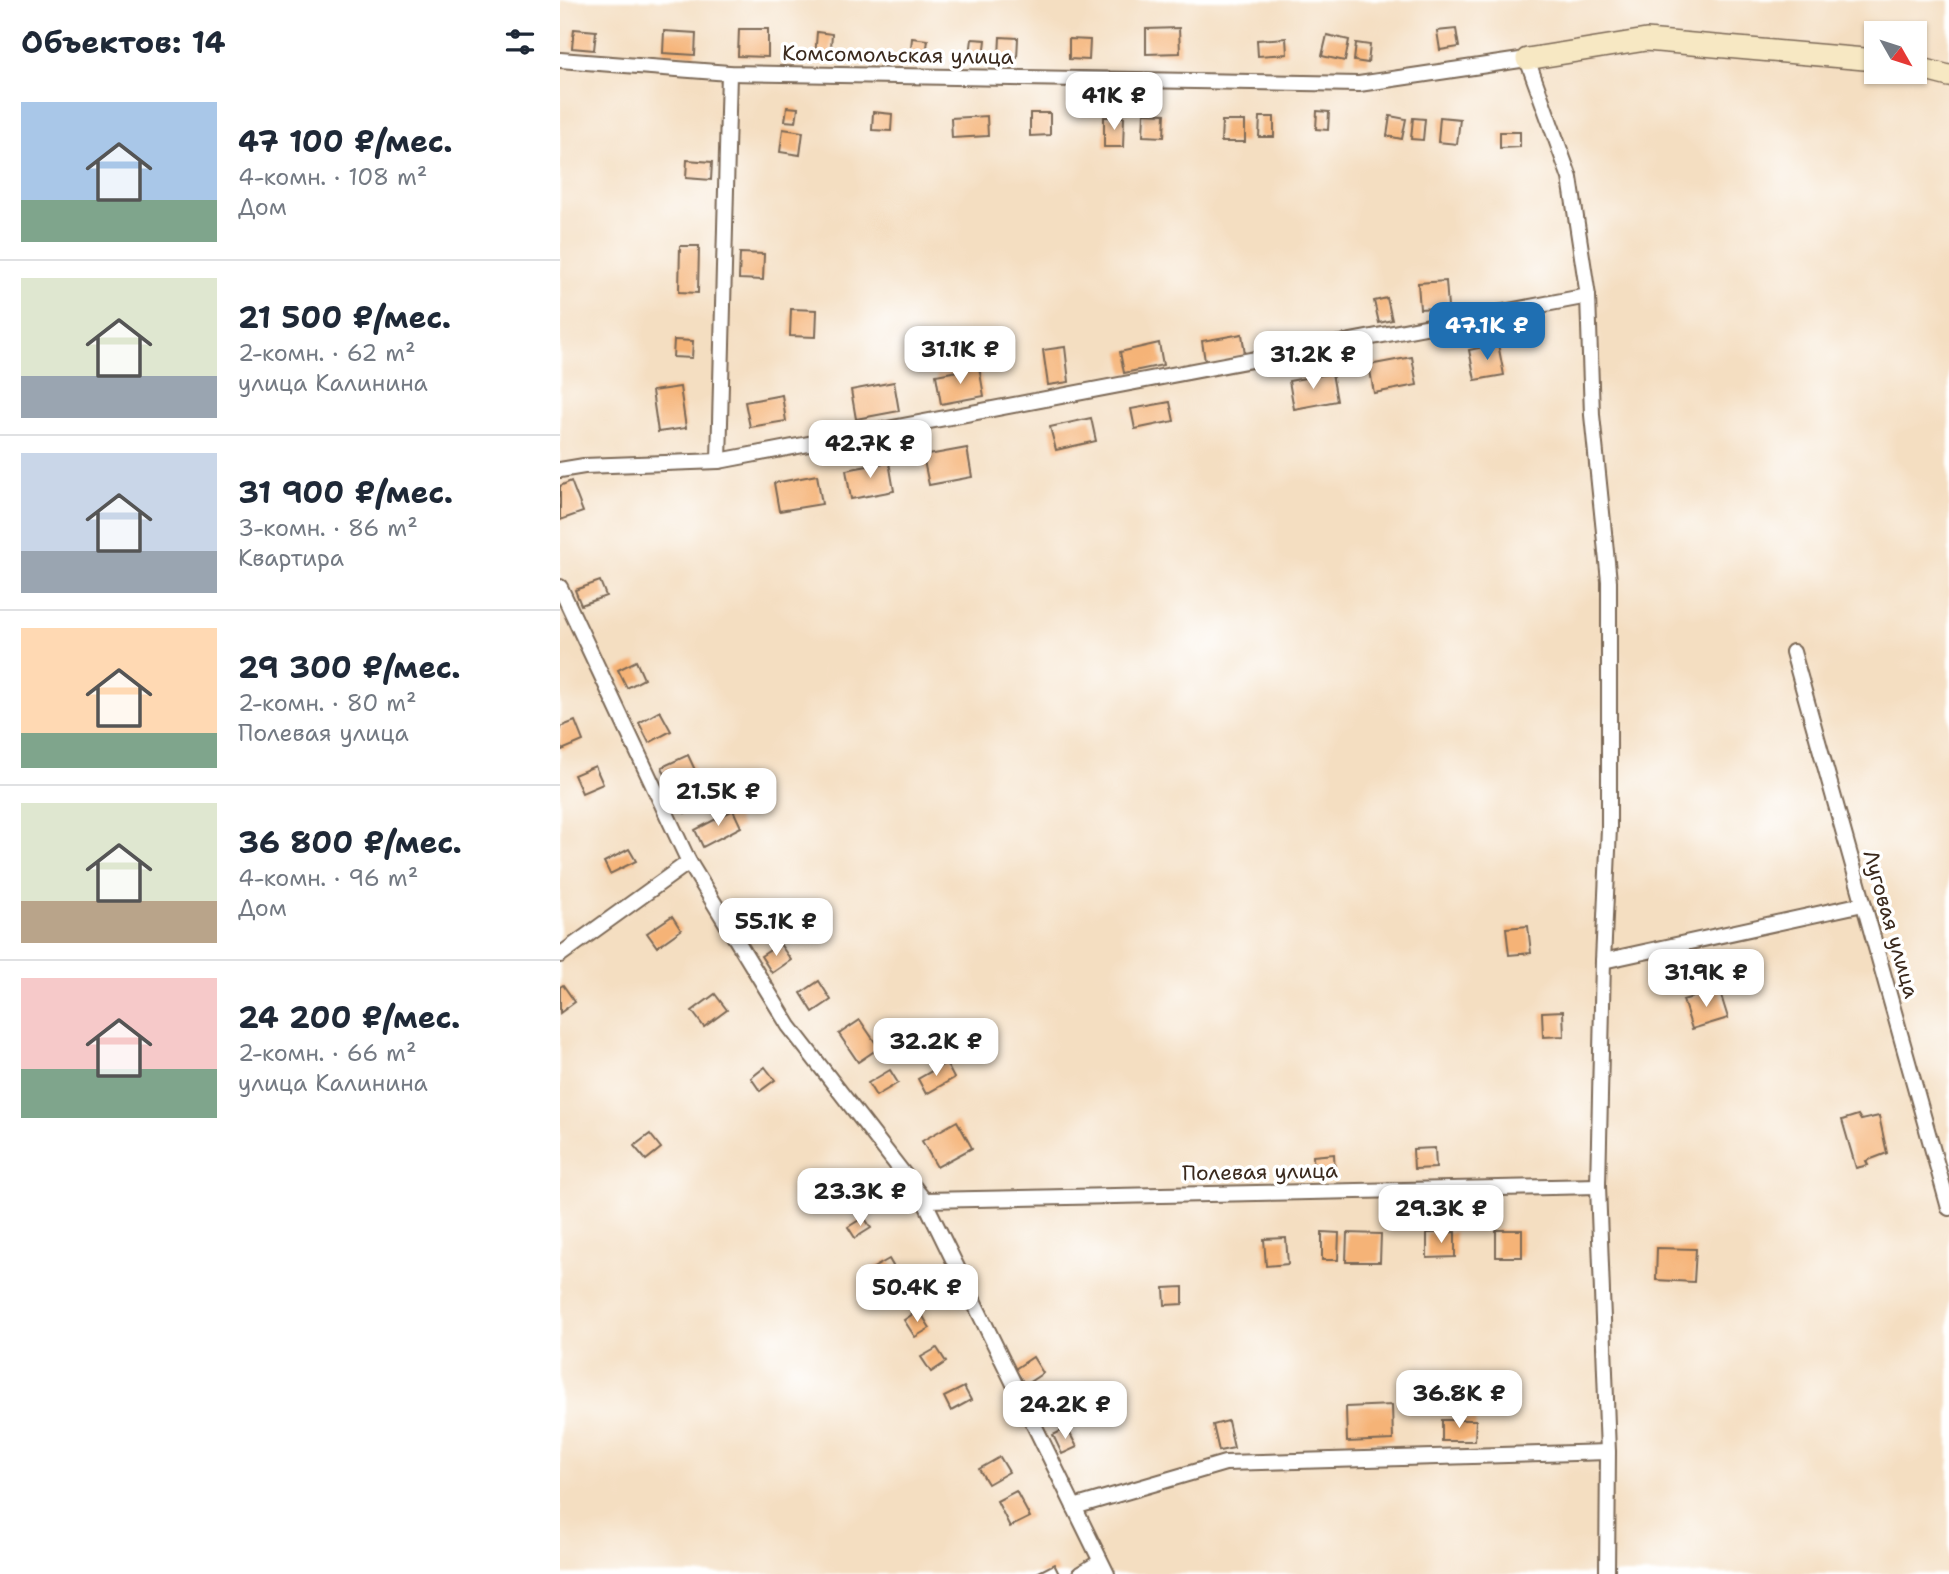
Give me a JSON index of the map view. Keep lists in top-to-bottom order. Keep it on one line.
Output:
{"streets":{"street":["Комсомольская улица","Луговая улица","Полевая улица"]},"north":"bottom right","page":{"heading":"Объектов: 14","price":["41K ₽","47.1K ₽","31.1K ₽","31.2K ₽","42.7K ₽","21.5K ₽","55.1K ₽","31.9K ₽","32.2K ₽","23.3K ₽","29.3K ₽","50.4K ₽","36.8K ₽","24.2K ₽"],"list":[{"name":"47 100 ₽/мес.","note":"4-комн. · 108 m² · Дом"},{"name":"21 500 ₽/мес.","note":"2-комн. · 62 m² · улица Калинина"},{"name":"31 900 ₽/мес.","note":"3-комн. · 86 m² · Квартира"},{"name":"29 300 ₽/мес.","note":"2-комн. · 80 m² · Полевая улица"},{"name":"36 800 ₽/мес.","note":"4-комн. · 96 m² · Дом"},{"name":"24 200 ₽/мес.","note":"2-комн. · 66 m² · улица Калинина"}]}}
